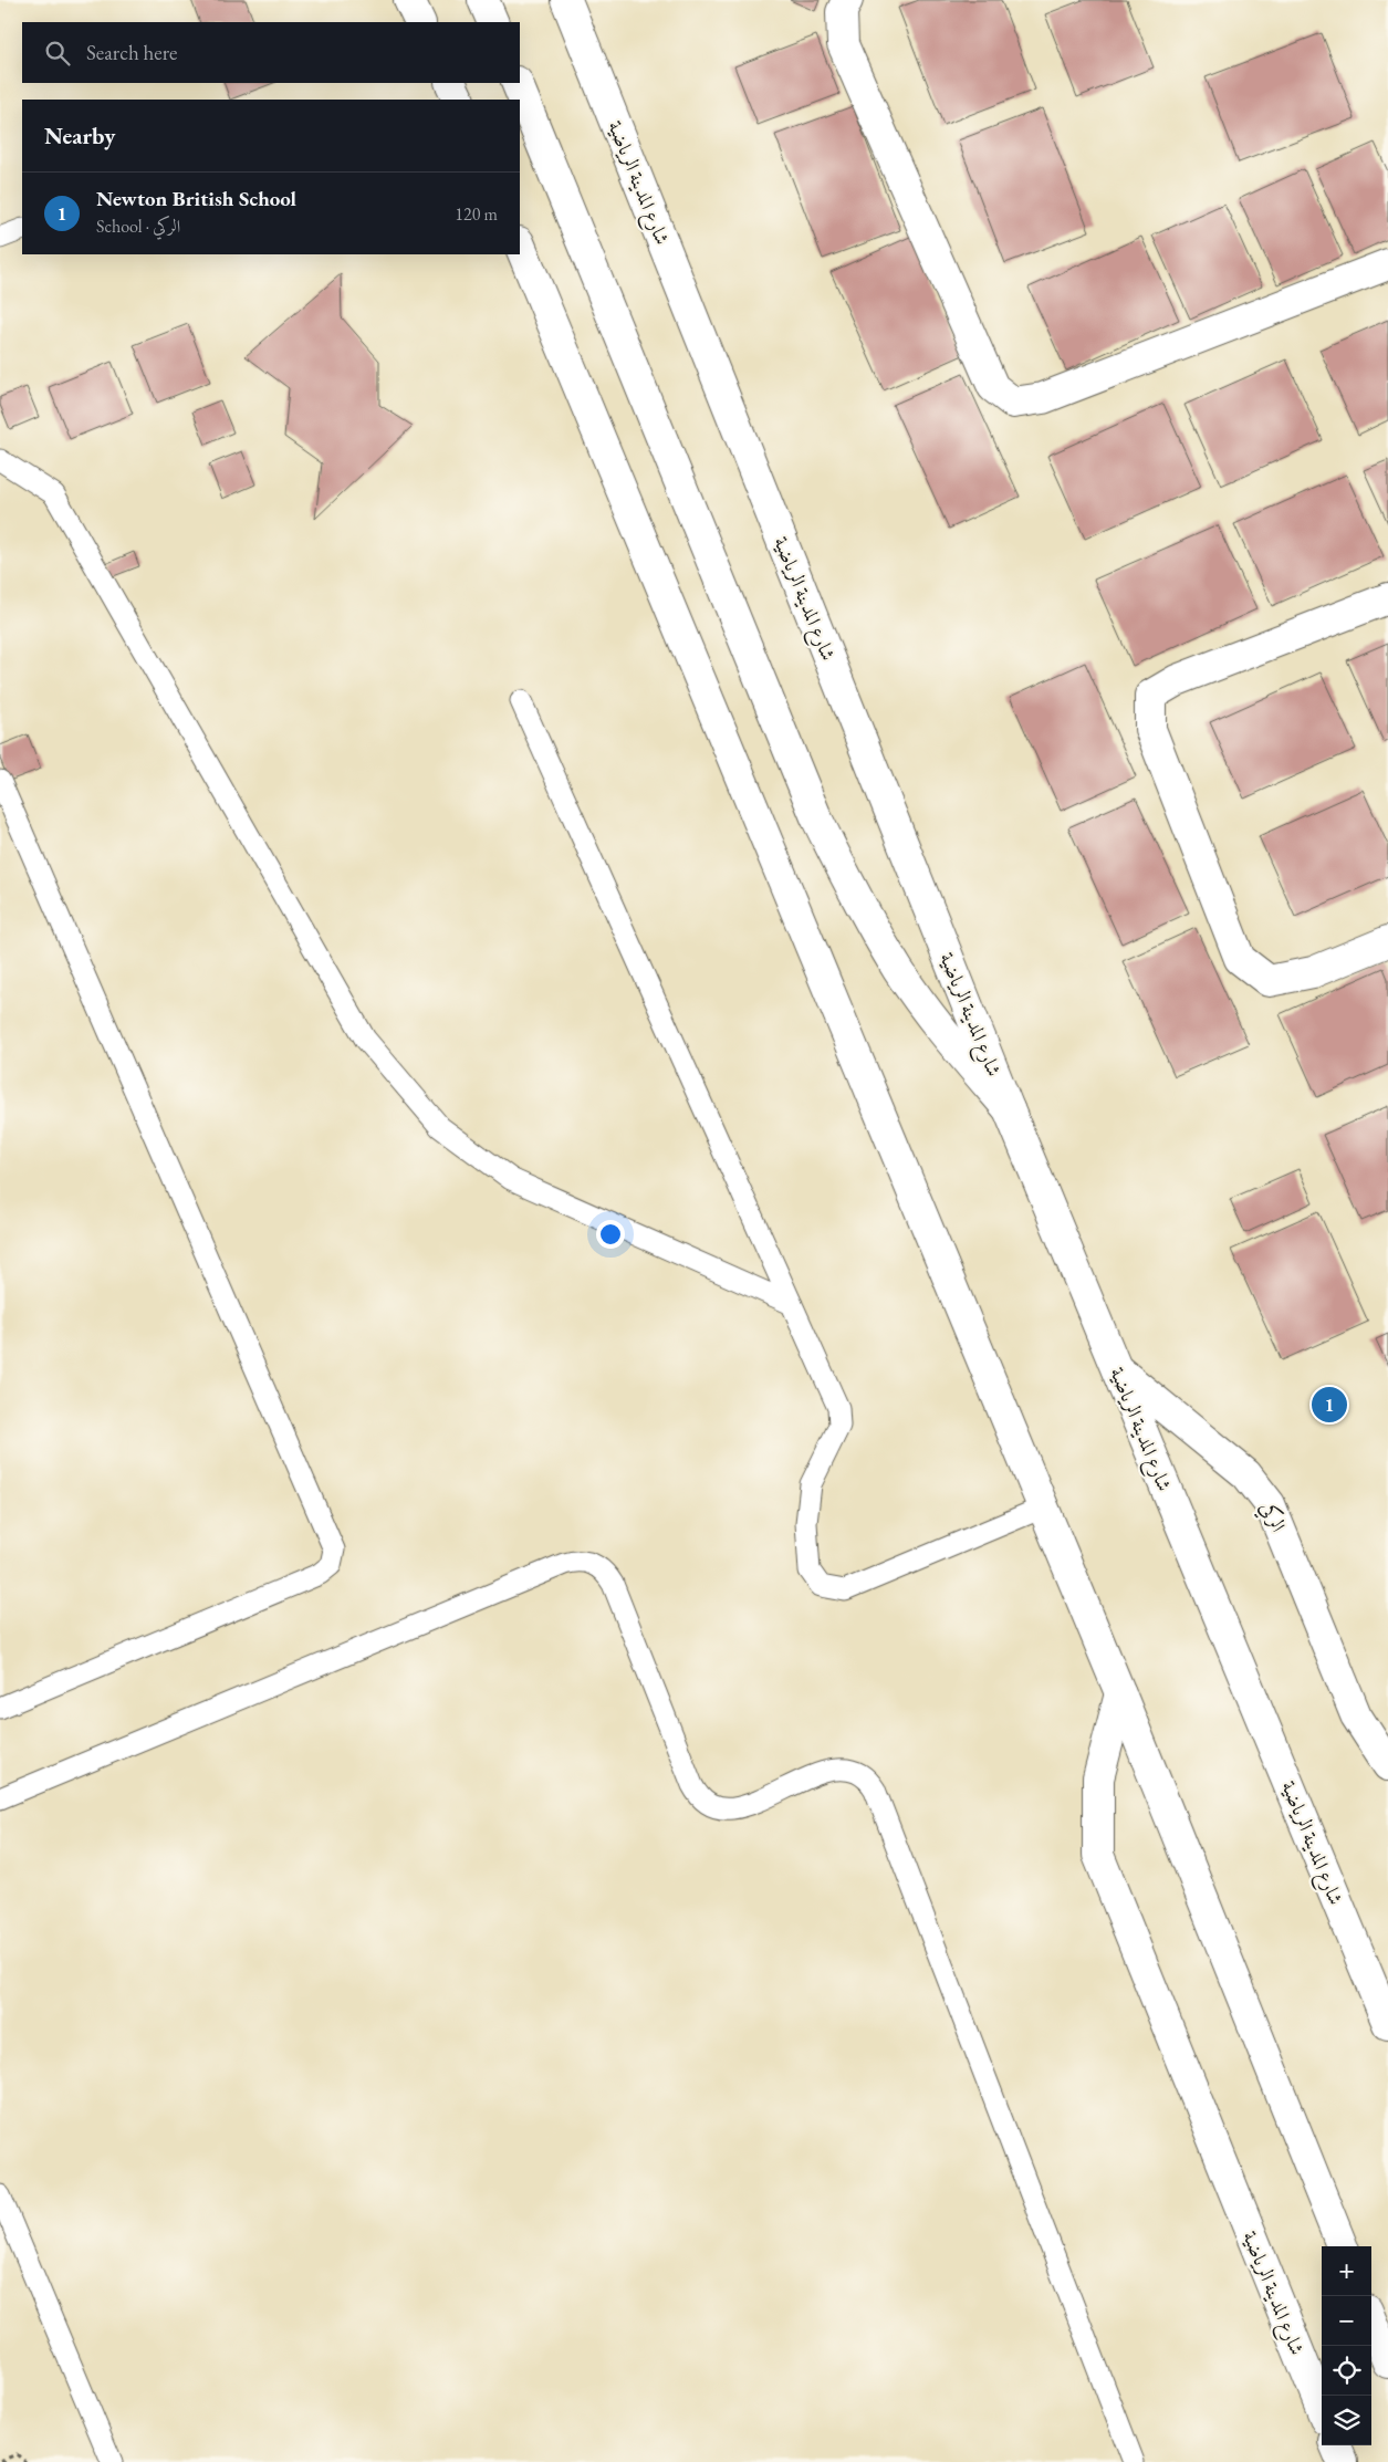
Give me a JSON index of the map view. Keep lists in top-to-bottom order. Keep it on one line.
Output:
{"streets":{"main road":["شارع المدينة الرياضية","الركي"]},"crossings":[["شارع المدينة الرياضية","الركي"]],"page":{"search":"Search here","heading":"Nearby","list":[{"mark":"1","name":"Newton British School","note":"School · الركي","value":"120 m"}],"pins":"1","map_buttons":["+","−"]}}
